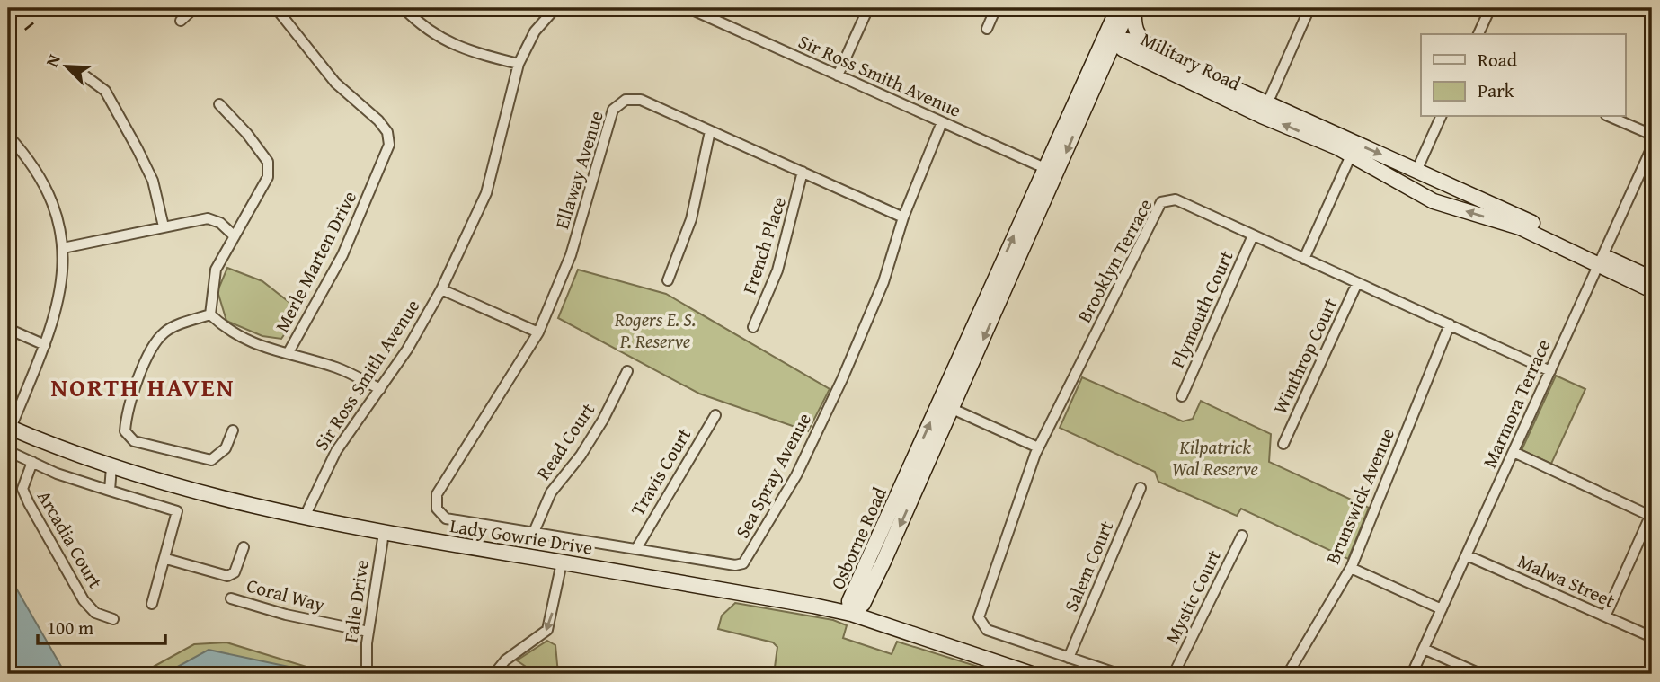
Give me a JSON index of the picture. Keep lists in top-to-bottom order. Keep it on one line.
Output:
{"streets":{"street":["Military Road","Sir Ross Smith Avenue","Ellaway Avenue","French Place","Brooklyn Terrace","Merle Marten Drive","Plymouth Court","Winthrop Court","Marmora Terrace","Read Court","Travis Court","Sea Spray Avenue","Brunswick Avenue","Lady Gowrie Drive","Osborne Road","Arcadia Court","Salem Court","Malwa Street","Coral Way","Mystic Court","Falie Drive"]},"crossings":[["Military Road","Marmora Terrace"],["Sir Ross Smith Avenue","Sea Spray Avenue"],["Sir Ross Smith Avenue","Lady Gowrie Drive"],["Sir Ross Smith Avenue","Osborne Road"],["Ellaway Avenue","French Place"],["Ellaway Avenue","Sea Spray Avenue"],["Brooklyn Terrace","Plymouth Court"],["Brooklyn Terrace","Winthrop Court"],["Brooklyn Terrace","Marmora Terrace"],["Brooklyn Terrace","Brunswick Avenue"],["Brooklyn Terrace","Salem Court"],["Marmora Terrace","Malwa Street"],["Read Court","Sea Spray Avenue"],["Travis Court","Sea Spray Avenue"],["Lady Gowrie Drive","Osborne Road"],["Lady Gowrie Drive","Falie Drive"],["Coral Way","Falie Drive"]],"districts":["NORTH HAVEN"],"parks":["Rogers E. S. P. Reserve","Kilpatrick Wal Reserve"],"legend":["Road","Park"],"scale_bar":"100 m","north":"top left"}
